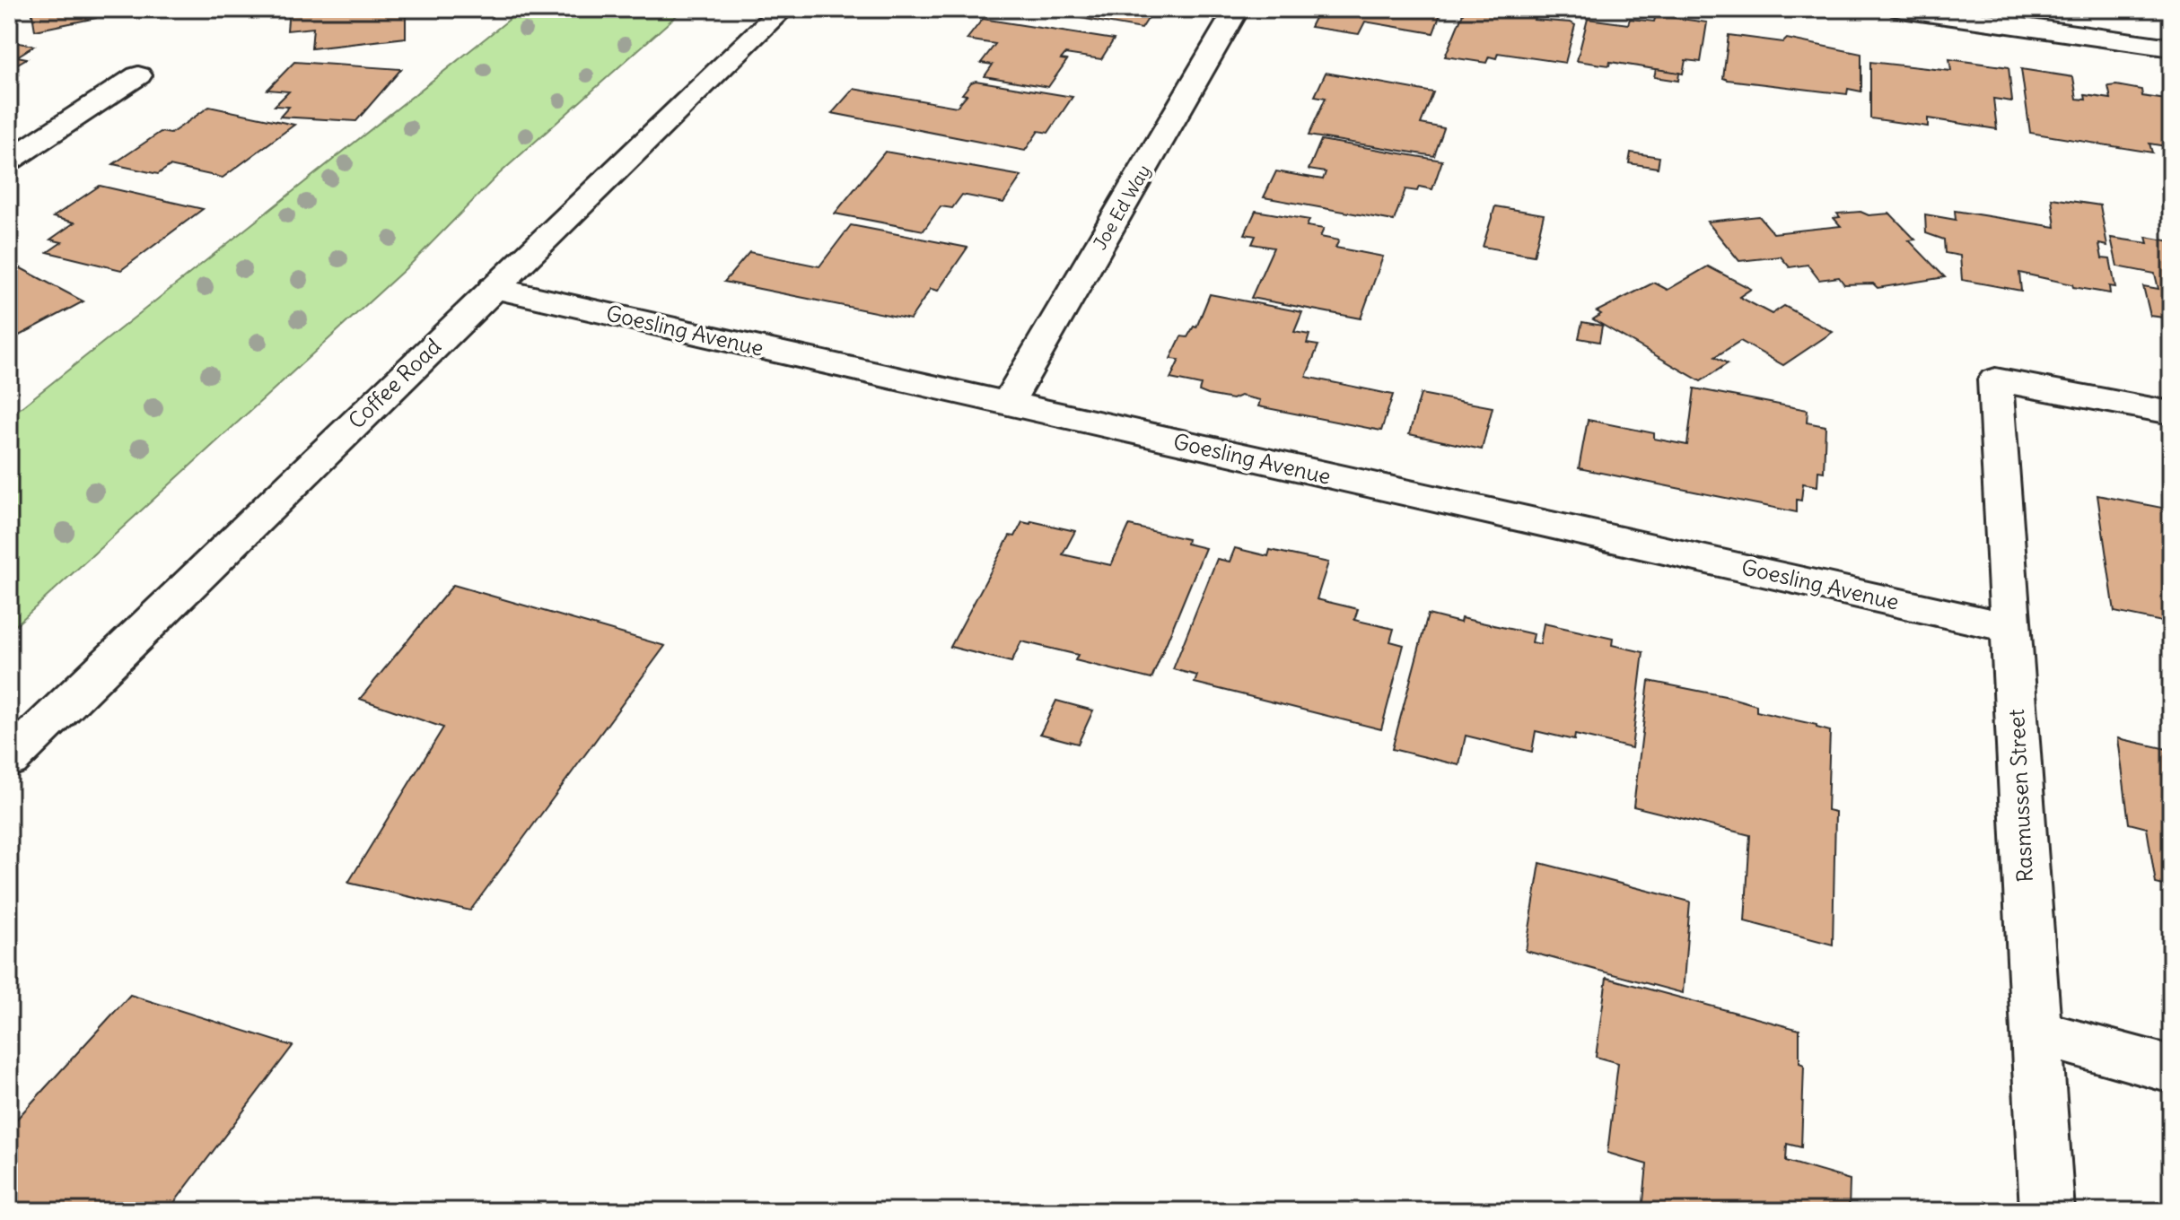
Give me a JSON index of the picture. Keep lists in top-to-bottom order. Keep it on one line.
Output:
{"streets":{"street":["Joe Ed Way","Goesling Avenue","Coffee Road","Rasmussen Street"]},"crossings":[["Joe Ed Way","Goesling Avenue"],["Goesling Avenue","Coffee Road"],["Goesling Avenue","Rasmussen Street"]]}
